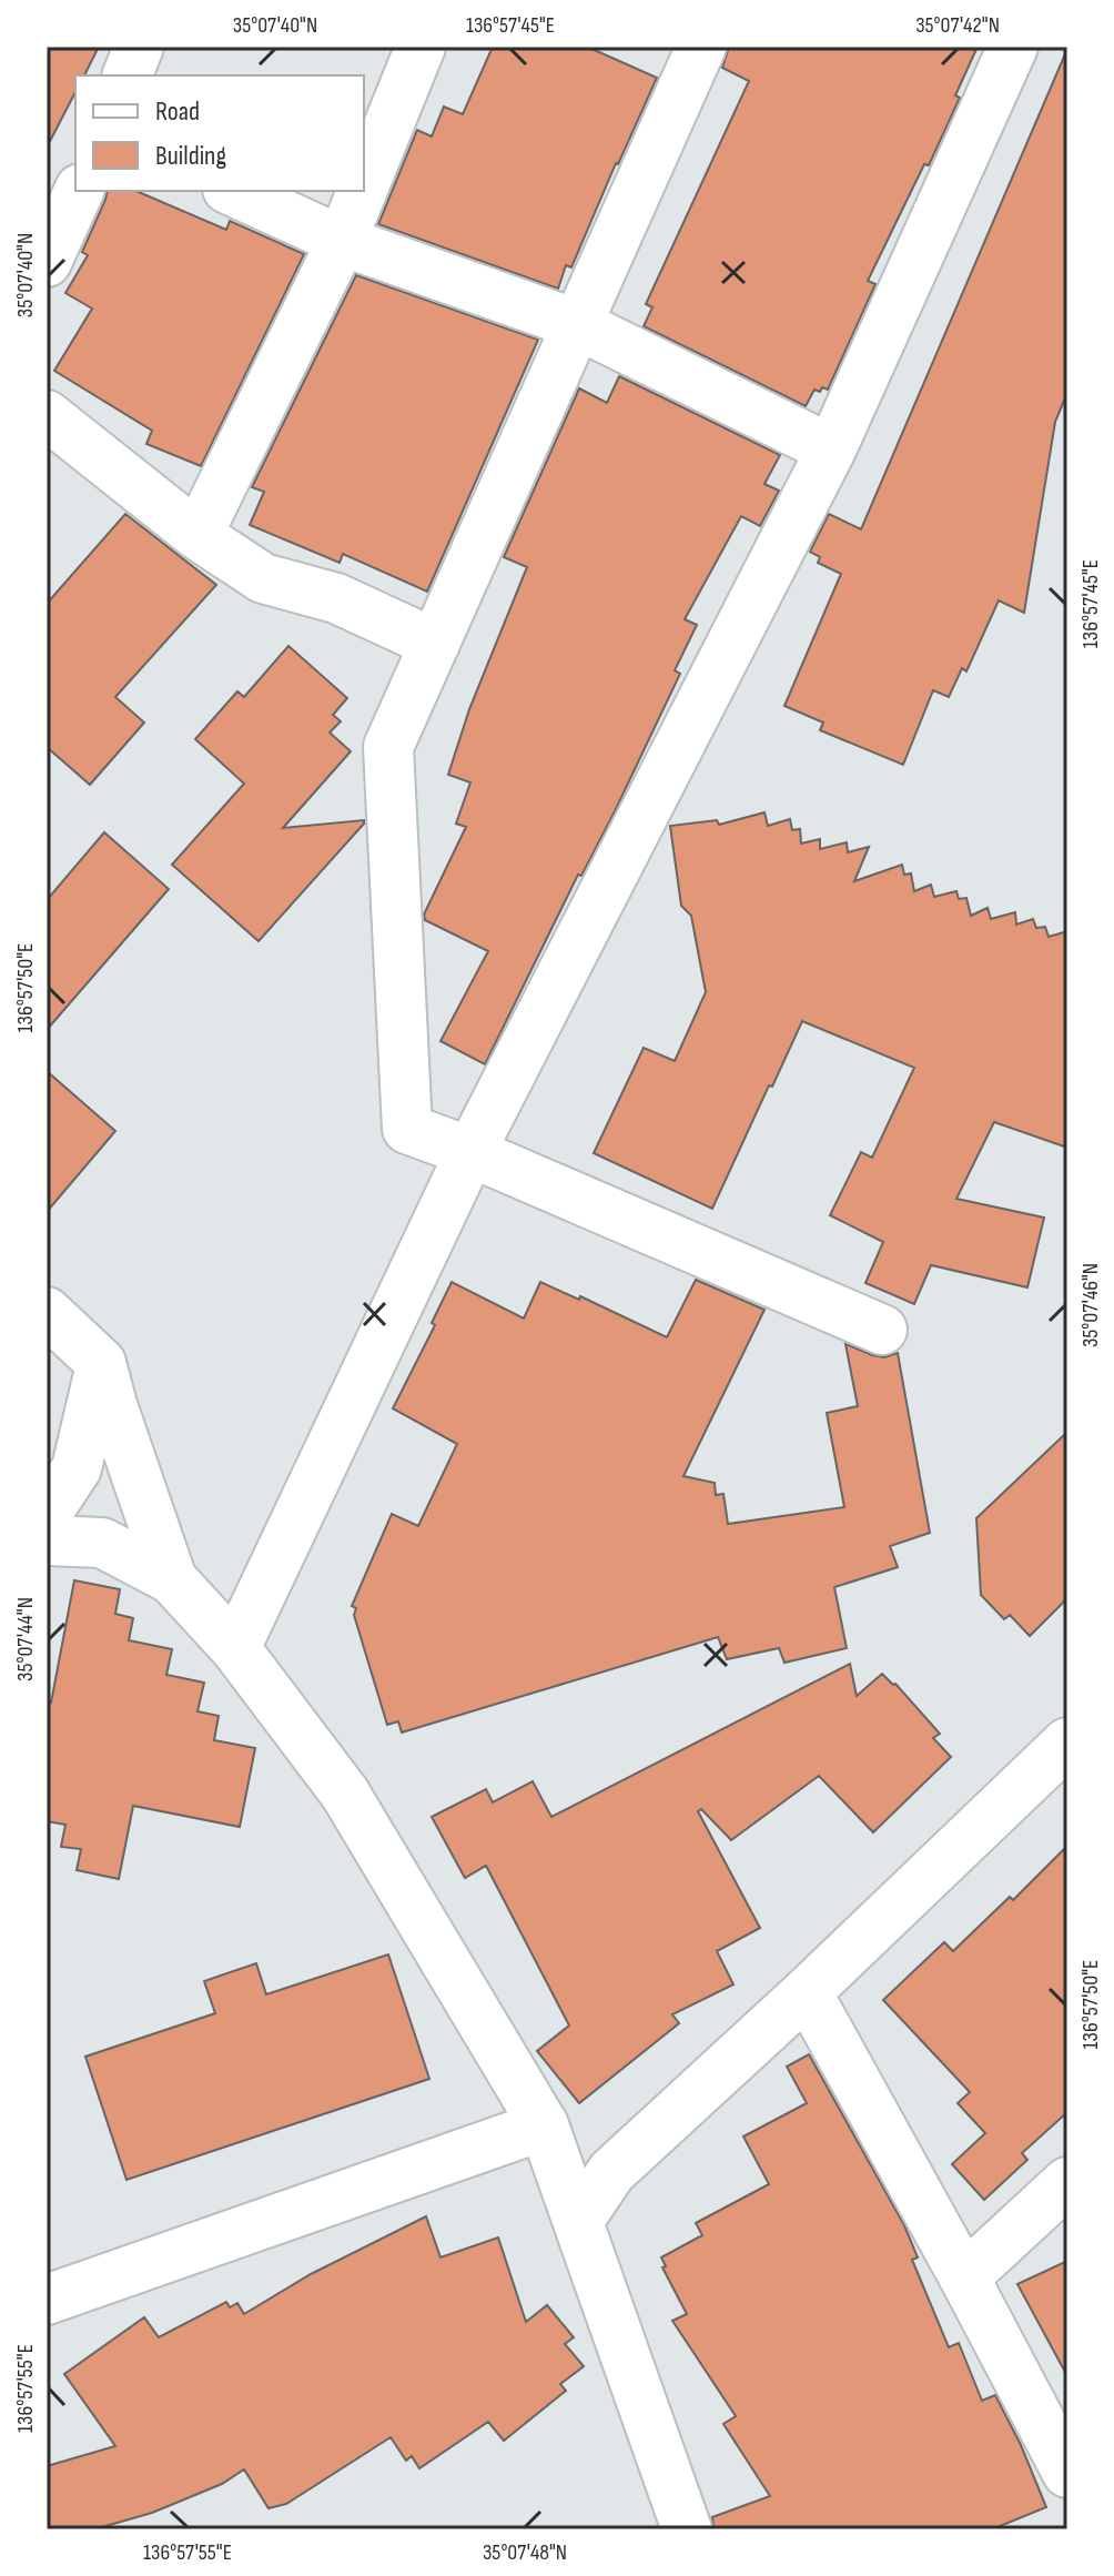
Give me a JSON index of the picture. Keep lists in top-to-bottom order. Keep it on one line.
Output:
{"legend":["Road","Building"],"coordinates":["35°07'40\"N","136°57'45\"E","35°07'42\"N","136°57'50\"E","35°07'46\"N","35°07'44\"N","136°57'55\"E","35°07'48\"N"]}
